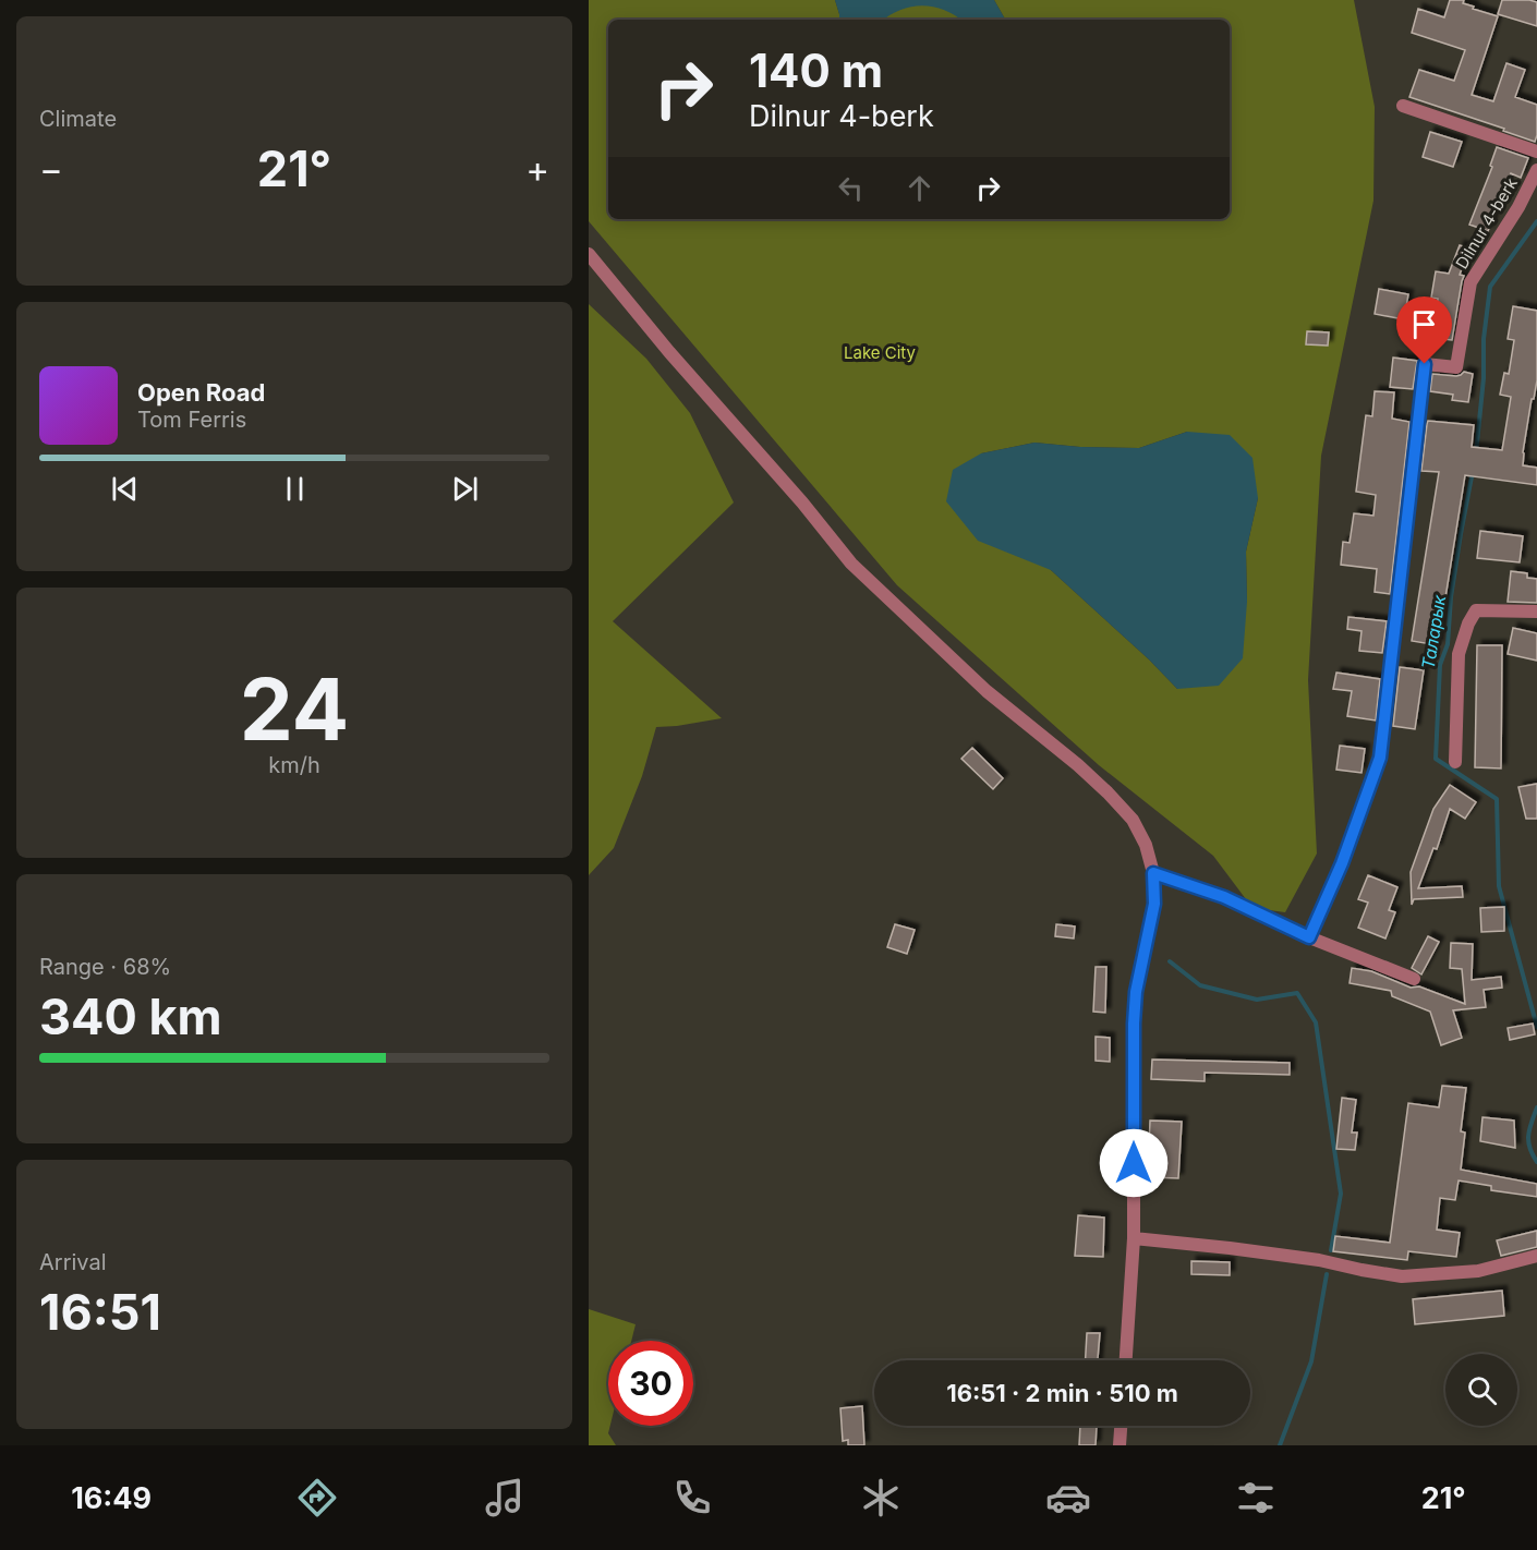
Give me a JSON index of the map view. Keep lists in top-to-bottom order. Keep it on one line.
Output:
{"streets":{"street":["Dilnur 4-berk"]},"water":["Таларык"],"parks":["Lake City"],"page":{"tile":["Climate",["24","km/h"],["Range · 68%","340 km"],["Arrival","16:51"]],"turn":["140 m","Dilnur 4-berk"],"heat":["−","21°","+"],"song":["Open Road","Tom Ferris"],"limit":"30","trip":"16:51 · 2 min · 510 m","tabs":["16:49","21°"]}}
